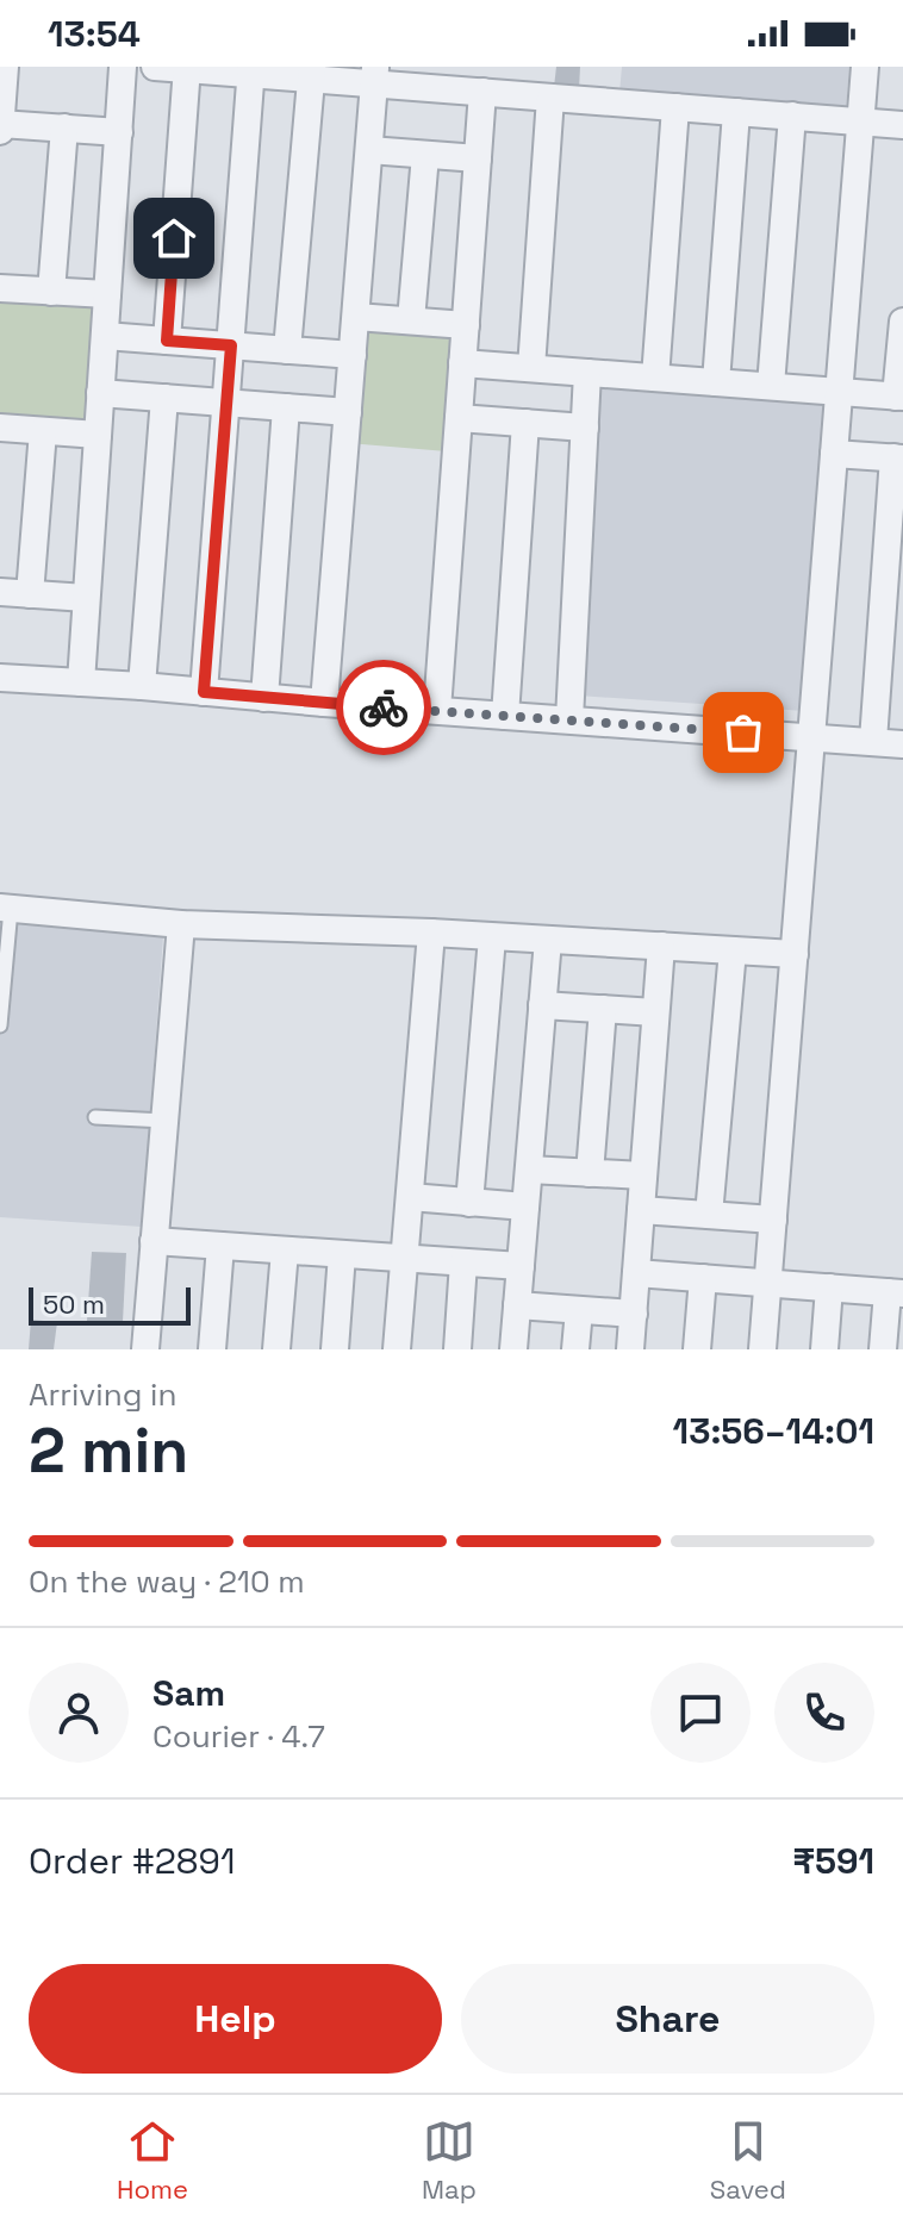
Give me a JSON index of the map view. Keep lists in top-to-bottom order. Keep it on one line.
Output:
{"scale_bar":"50 m","page":{"status":"13:54","scale":"50 m","heading":["2 min","Arriving in","13:56–14:01"],"panel":["Sam","Courier · 4.7","Order #2891","₹591"],"bar":"On the way · 210 m","buttons":["Help","Share"],"tabs":["Home","Map","Saved"]}}
